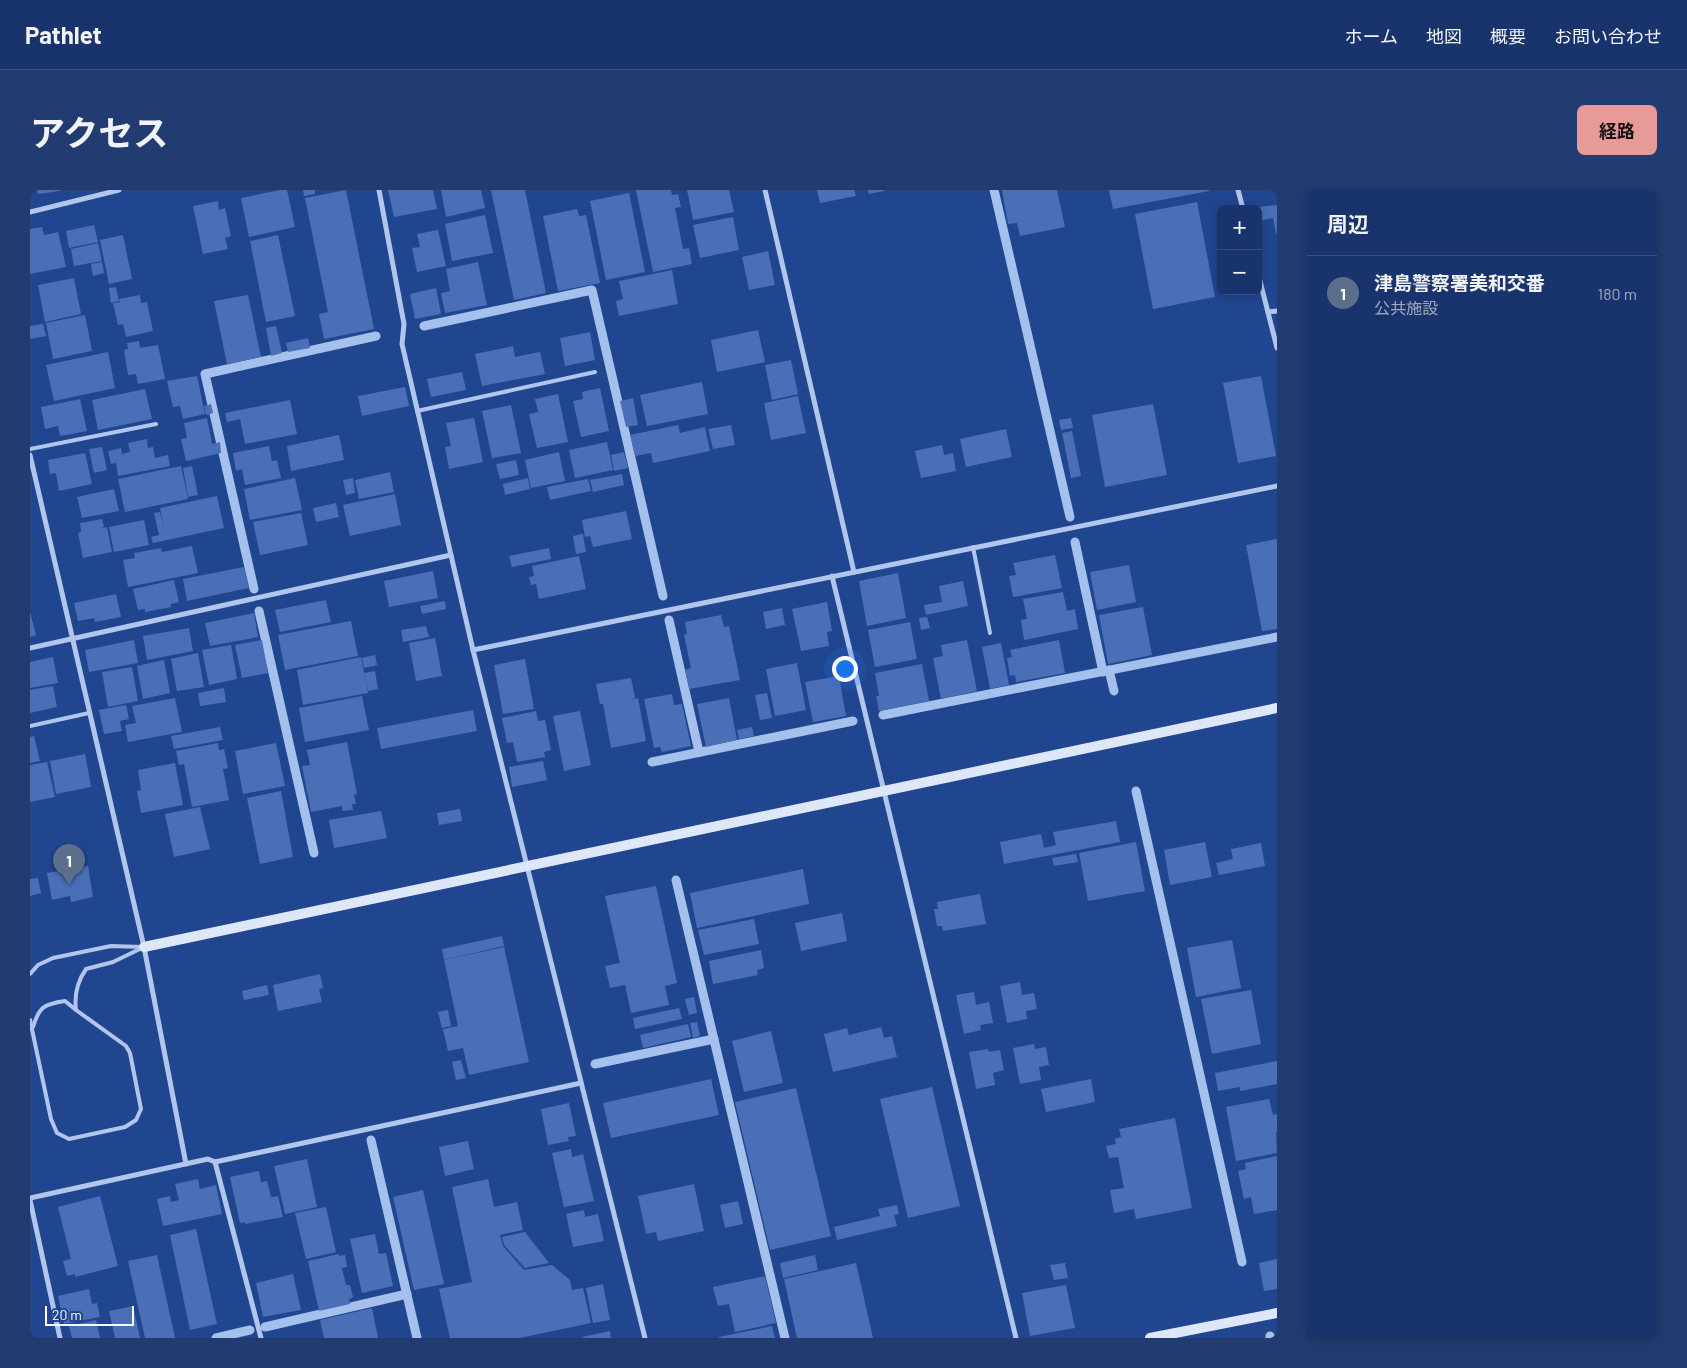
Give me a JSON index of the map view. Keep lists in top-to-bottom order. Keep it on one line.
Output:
{"scale_bar":"20 m","page":{"header":"Pathlet","nav":["ホーム","地図","概要","お問い合わせ"],"title":"アクセス","buttons":"経路","heading":"周辺","map_buttons":["+","−"],"list":[{"mark":"1","name":"津島警察署美和交番","note":"公共施設","value":"180 m"}],"pins":"1","scale":"20 m"}}
